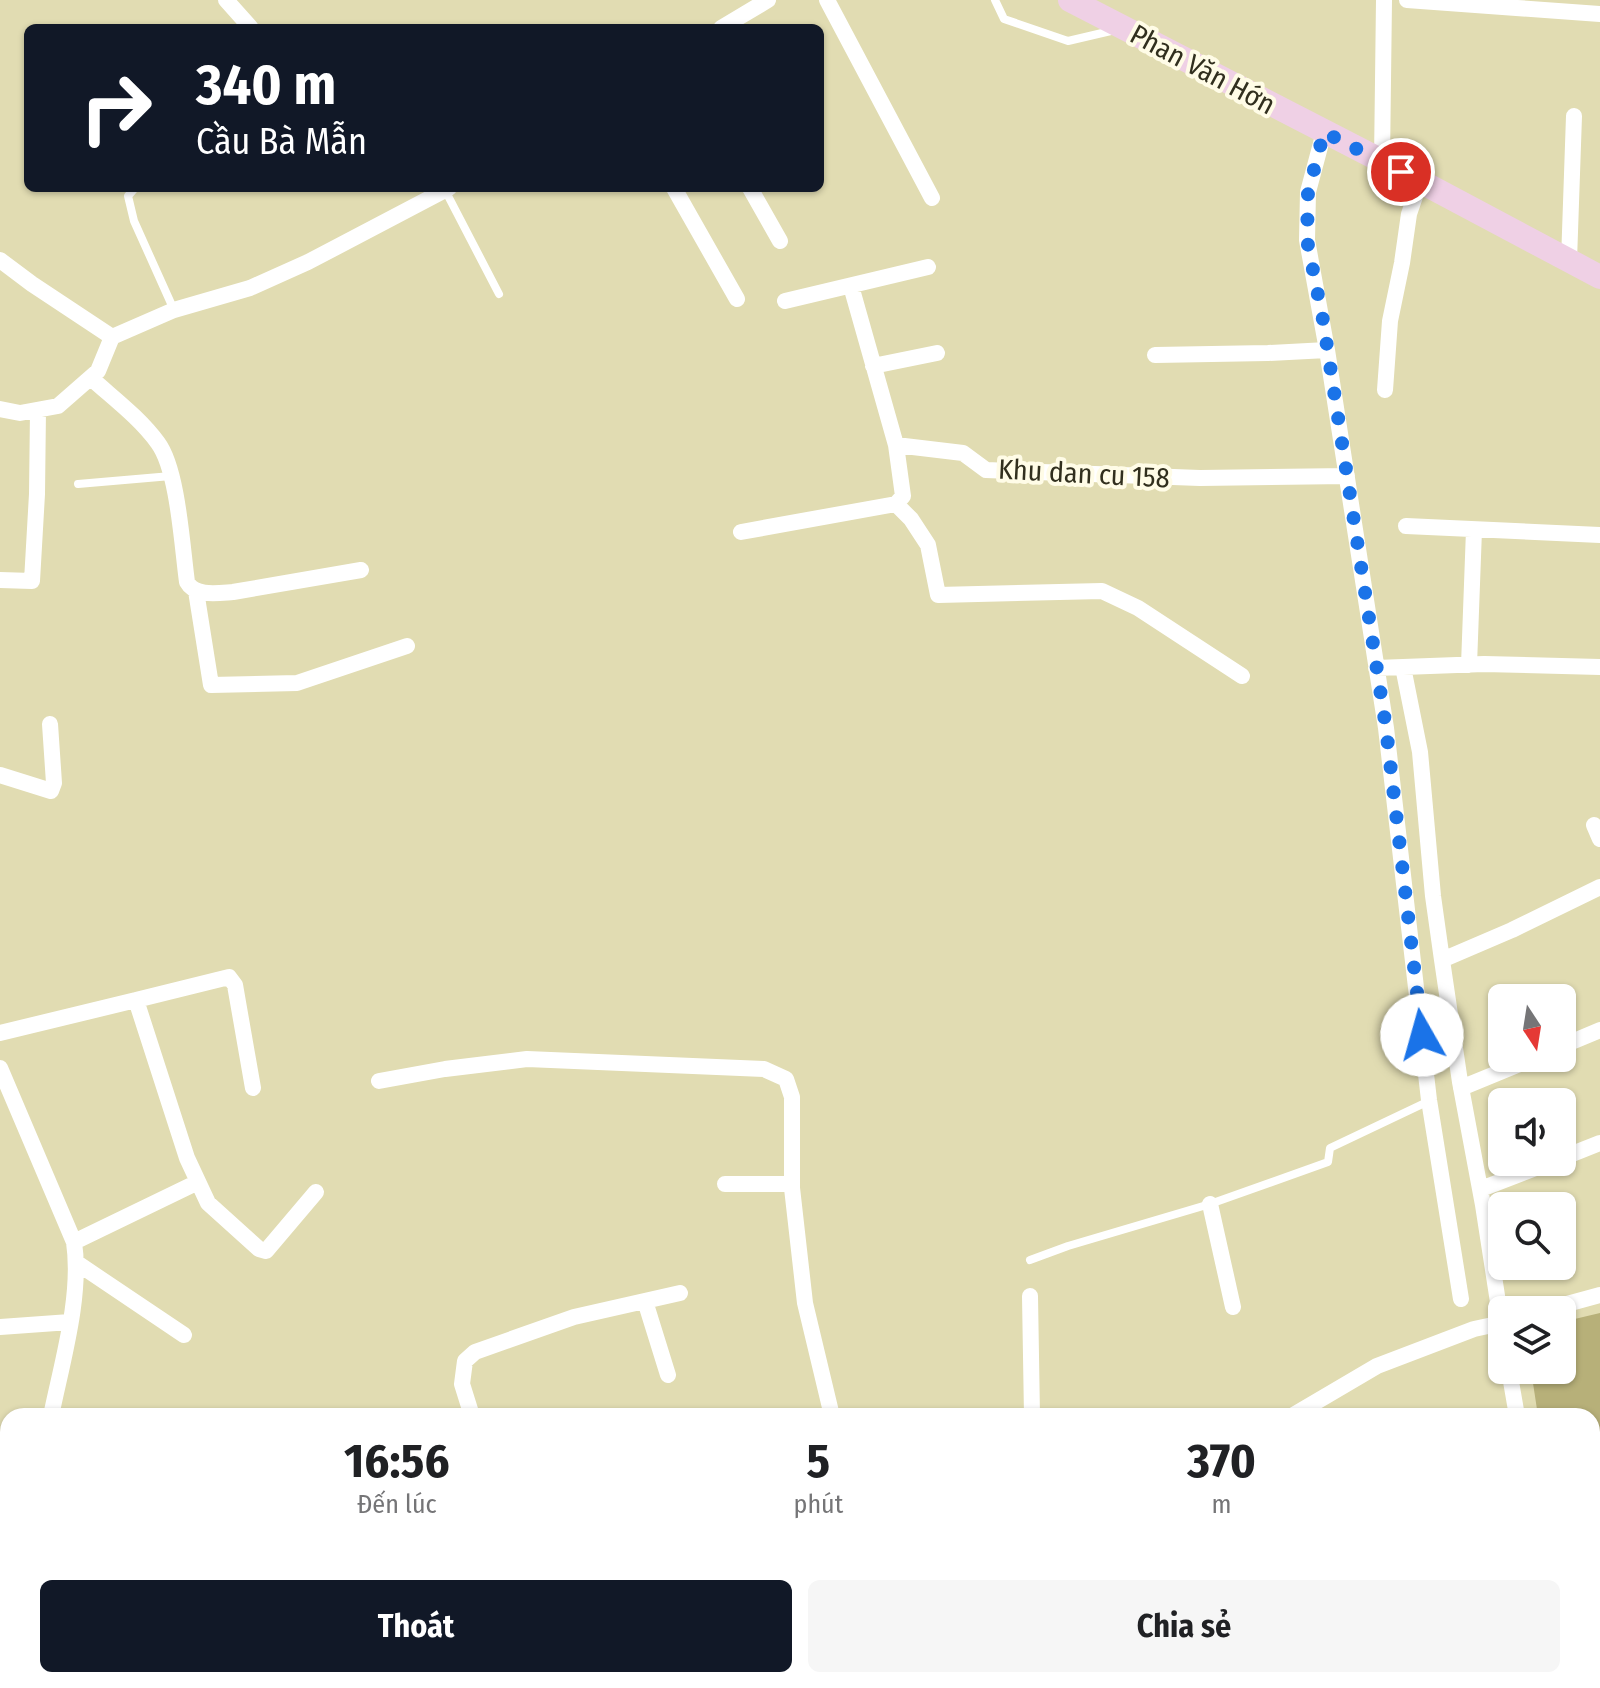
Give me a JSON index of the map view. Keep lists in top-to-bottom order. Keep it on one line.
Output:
{"streets":{"main road":["Phan Văn Hớn"],"street":["Khu dan cu 158"]},"north":"bottom","page":{"turn":["340 m","Cầu Bà Mẫn"],"eta":["16:56","Đến lúc","5","phút","370","m"],"buttons":["Thoát","Chia sẻ"]}}
